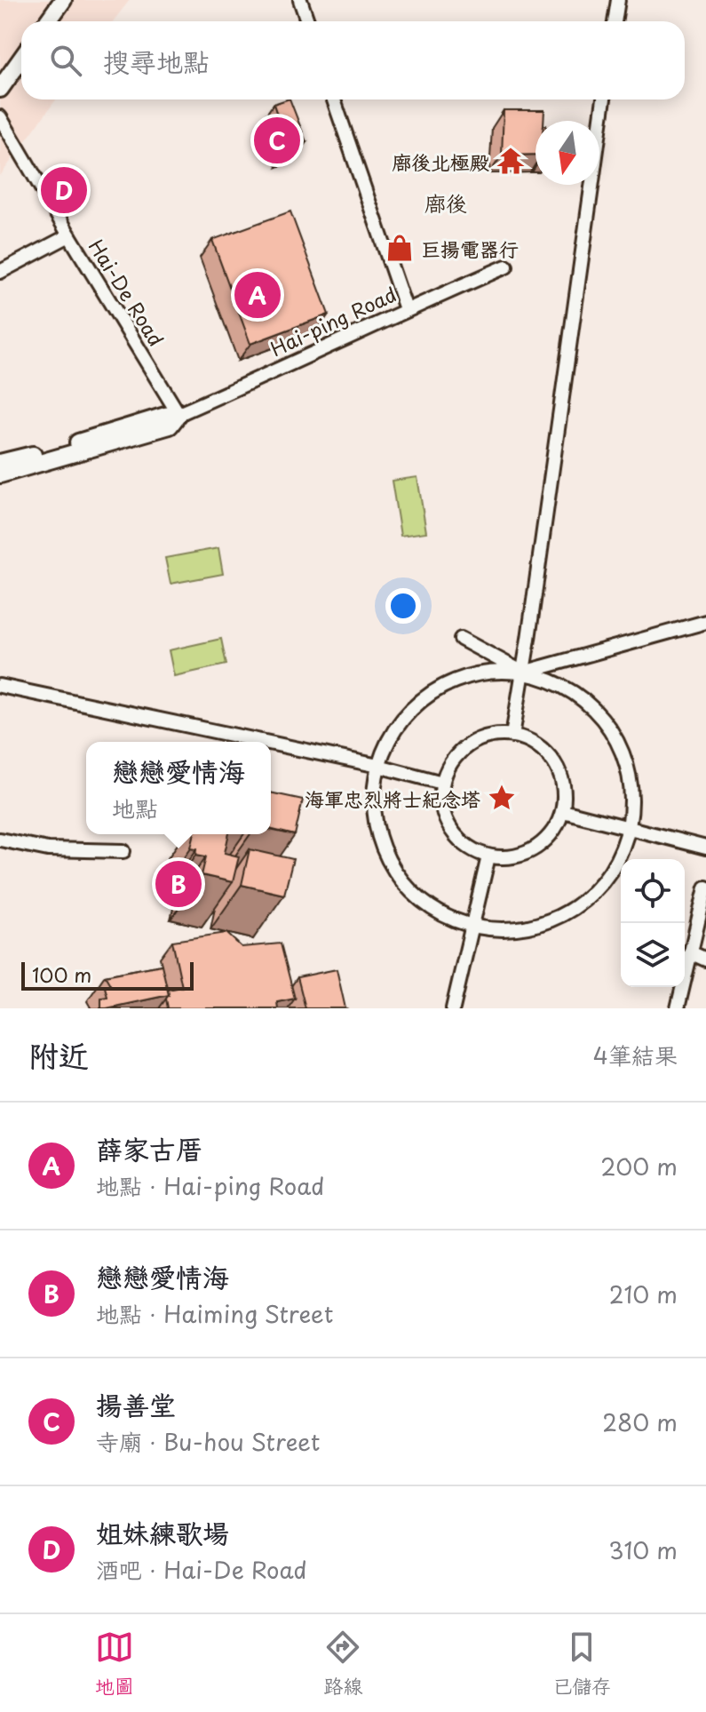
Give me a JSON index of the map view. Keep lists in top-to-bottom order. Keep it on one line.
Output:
{"streets":{"street":["Hai-De Road","Hai-ping Road"]},"crossings":[["Hai-De Road","Hai-ping Road"]],"districts":["廍後"],"places":{"temple":["廍後北極殿"],"shop":["巨揚電器行"],"place":["海軍忠烈將士紀念塔"]},"scale_bar":"100 m","north":"bottom","page":{"search":"搜尋地點","pins":["C","D","A","B"],"popup":["戀戀愛情海","地點"],"scale":"100 m","heading":["附近","4筆結果"],"list":[{"mark":"A","name":"薛家古厝","note":"地點 · Hai-ping Road","value":"200 m"},{"mark":"B","name":"戀戀愛情海","note":"地點 · Haiming Street","value":"210 m"},{"mark":"C","name":"揚善堂","note":"寺廟 · Bu-hou Street","value":"280 m"},{"mark":"D","name":"姐妹練歌場","note":"酒吧 · Hai-De Road","value":"310 m"}],"nav":["地圖","路線","已儲存"]}}
